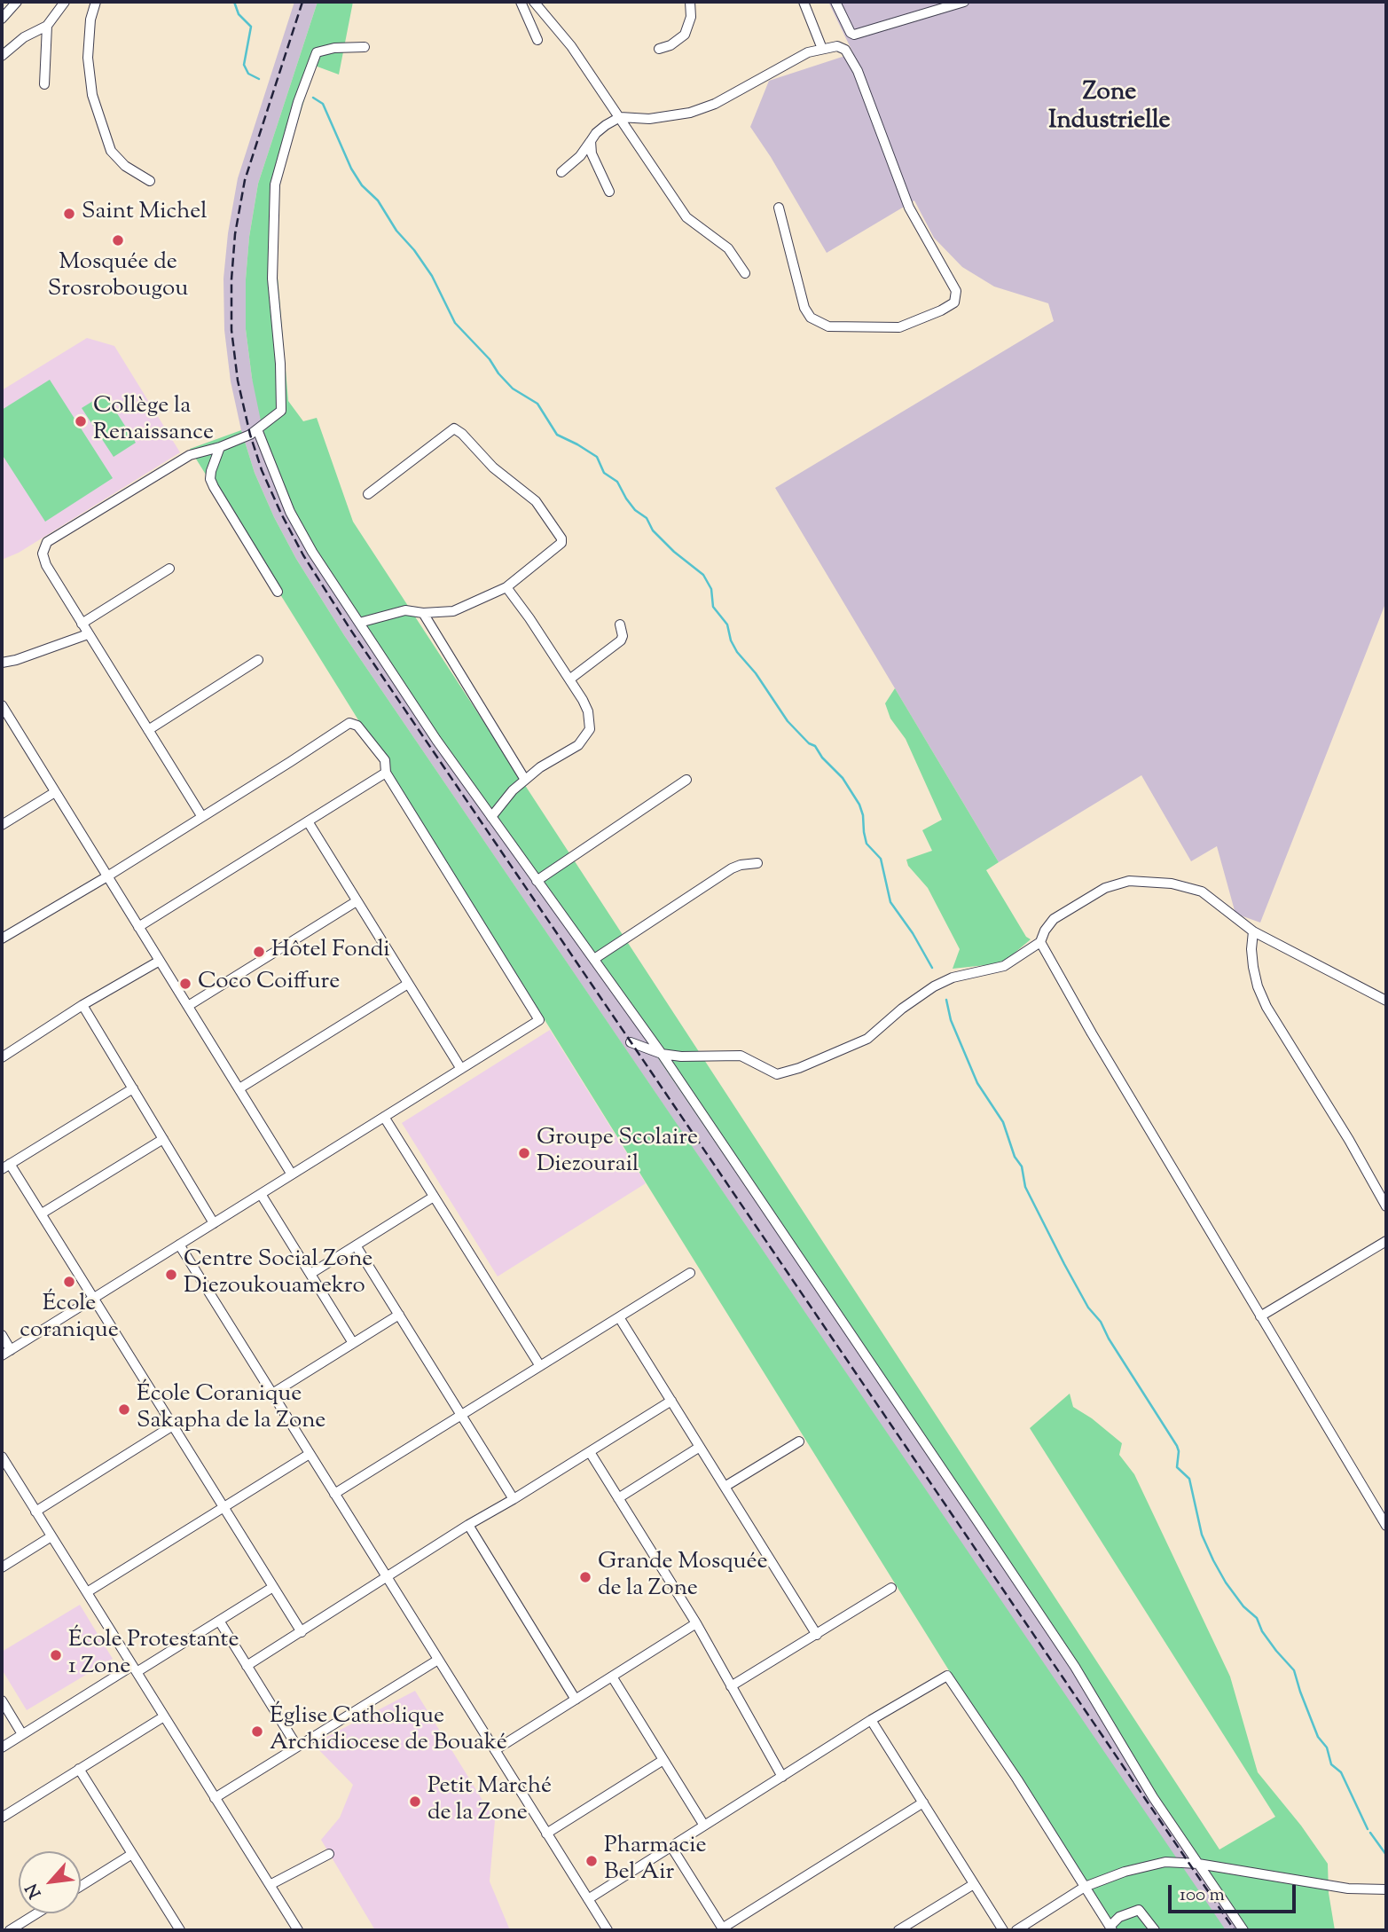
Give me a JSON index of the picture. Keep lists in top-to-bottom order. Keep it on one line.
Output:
{"districts":["Zone Industrielle"],"places":["Saint Michel","Mosquée de Srosrobougou","Collège la Renaissance","Hôtel Fondi","Coco Coiffure","Groupe Scolaire Diezourail","Centre Social Zone Diezoukouamekro","École coranique","École Coranique Sakapha de la Zone","Grande Mosquée de la Zone","École Protestante 1 Zone","Église Catholique Archidiocese de Bouaké","Petit Marché de la Zone","Pharmacie Bel Air"],"scale_bar":"100 m","north":"bottom left"}
